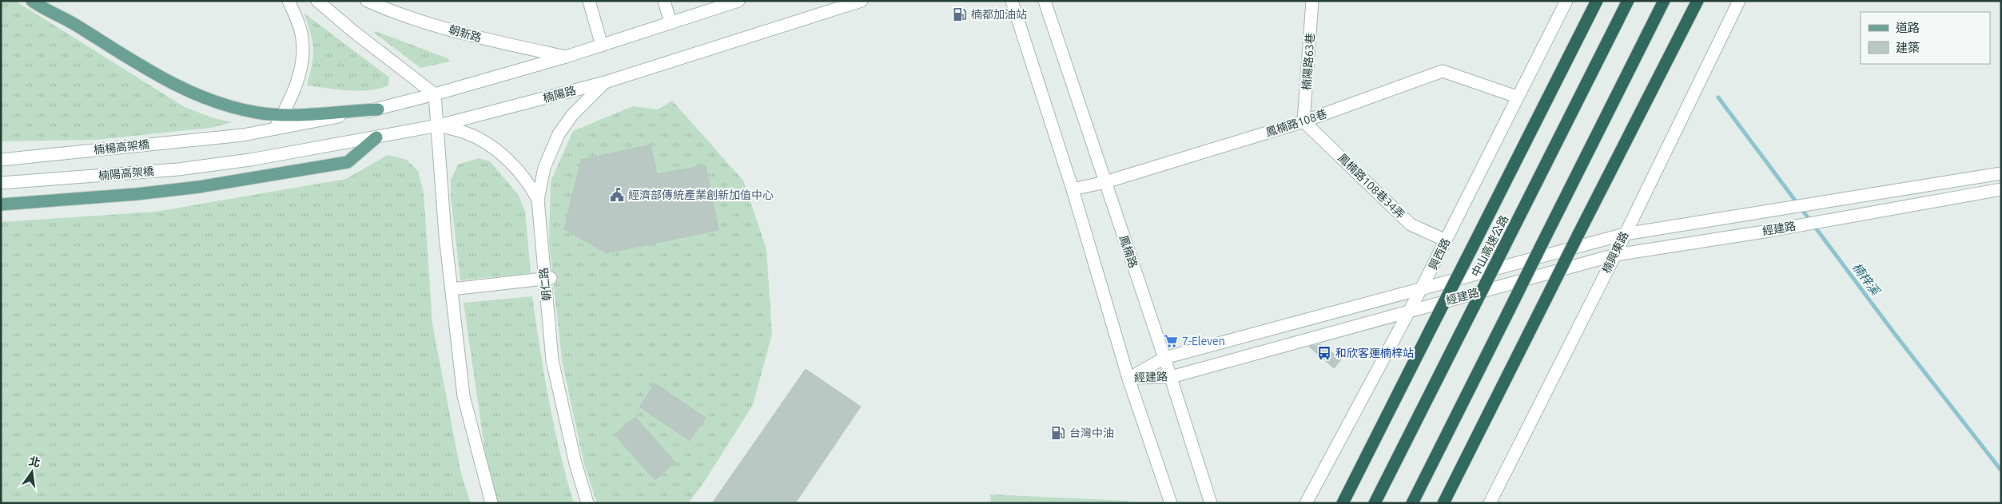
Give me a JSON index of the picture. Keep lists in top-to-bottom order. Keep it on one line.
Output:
{"streets":{"highway":["中山高速公路"],"street":["朝新路","楠陽路63巷","楠陽路","鳳楠路108巷","楠楊高架橋","楠陽高架橋","鳳楠路108巷34弄","經建路","鳳楠路","楠興東路","興西路","朝仁路"]},"crossings":[["楠陽路63巷","鳳楠路108巷"],["楠陽路63巷","鳳楠路108巷34弄"],["楠陽路","楠陽高架橋"],["楠陽路","朝仁路"],["鳳楠路108巷","鳳楠路108巷34弄"],["鳳楠路108巷","鳳楠路"],["鳳楠路108巷","興西路"],["鳳楠路108巷34弄","興西路"],["經建路","鳳楠路"],["經建路","楠興東路"],["經建路","興西路"]],"water":["楠梓溪"],"places":{"fuel station":["楠都加油站","台灣中油"],"public building":["經濟部傳統產業創新加值中心"],"supermarket":["7-Eleven"],"bus stop":["和欣客運楠梓站"]},"legend":["道路","建築"],"north":"top"}
